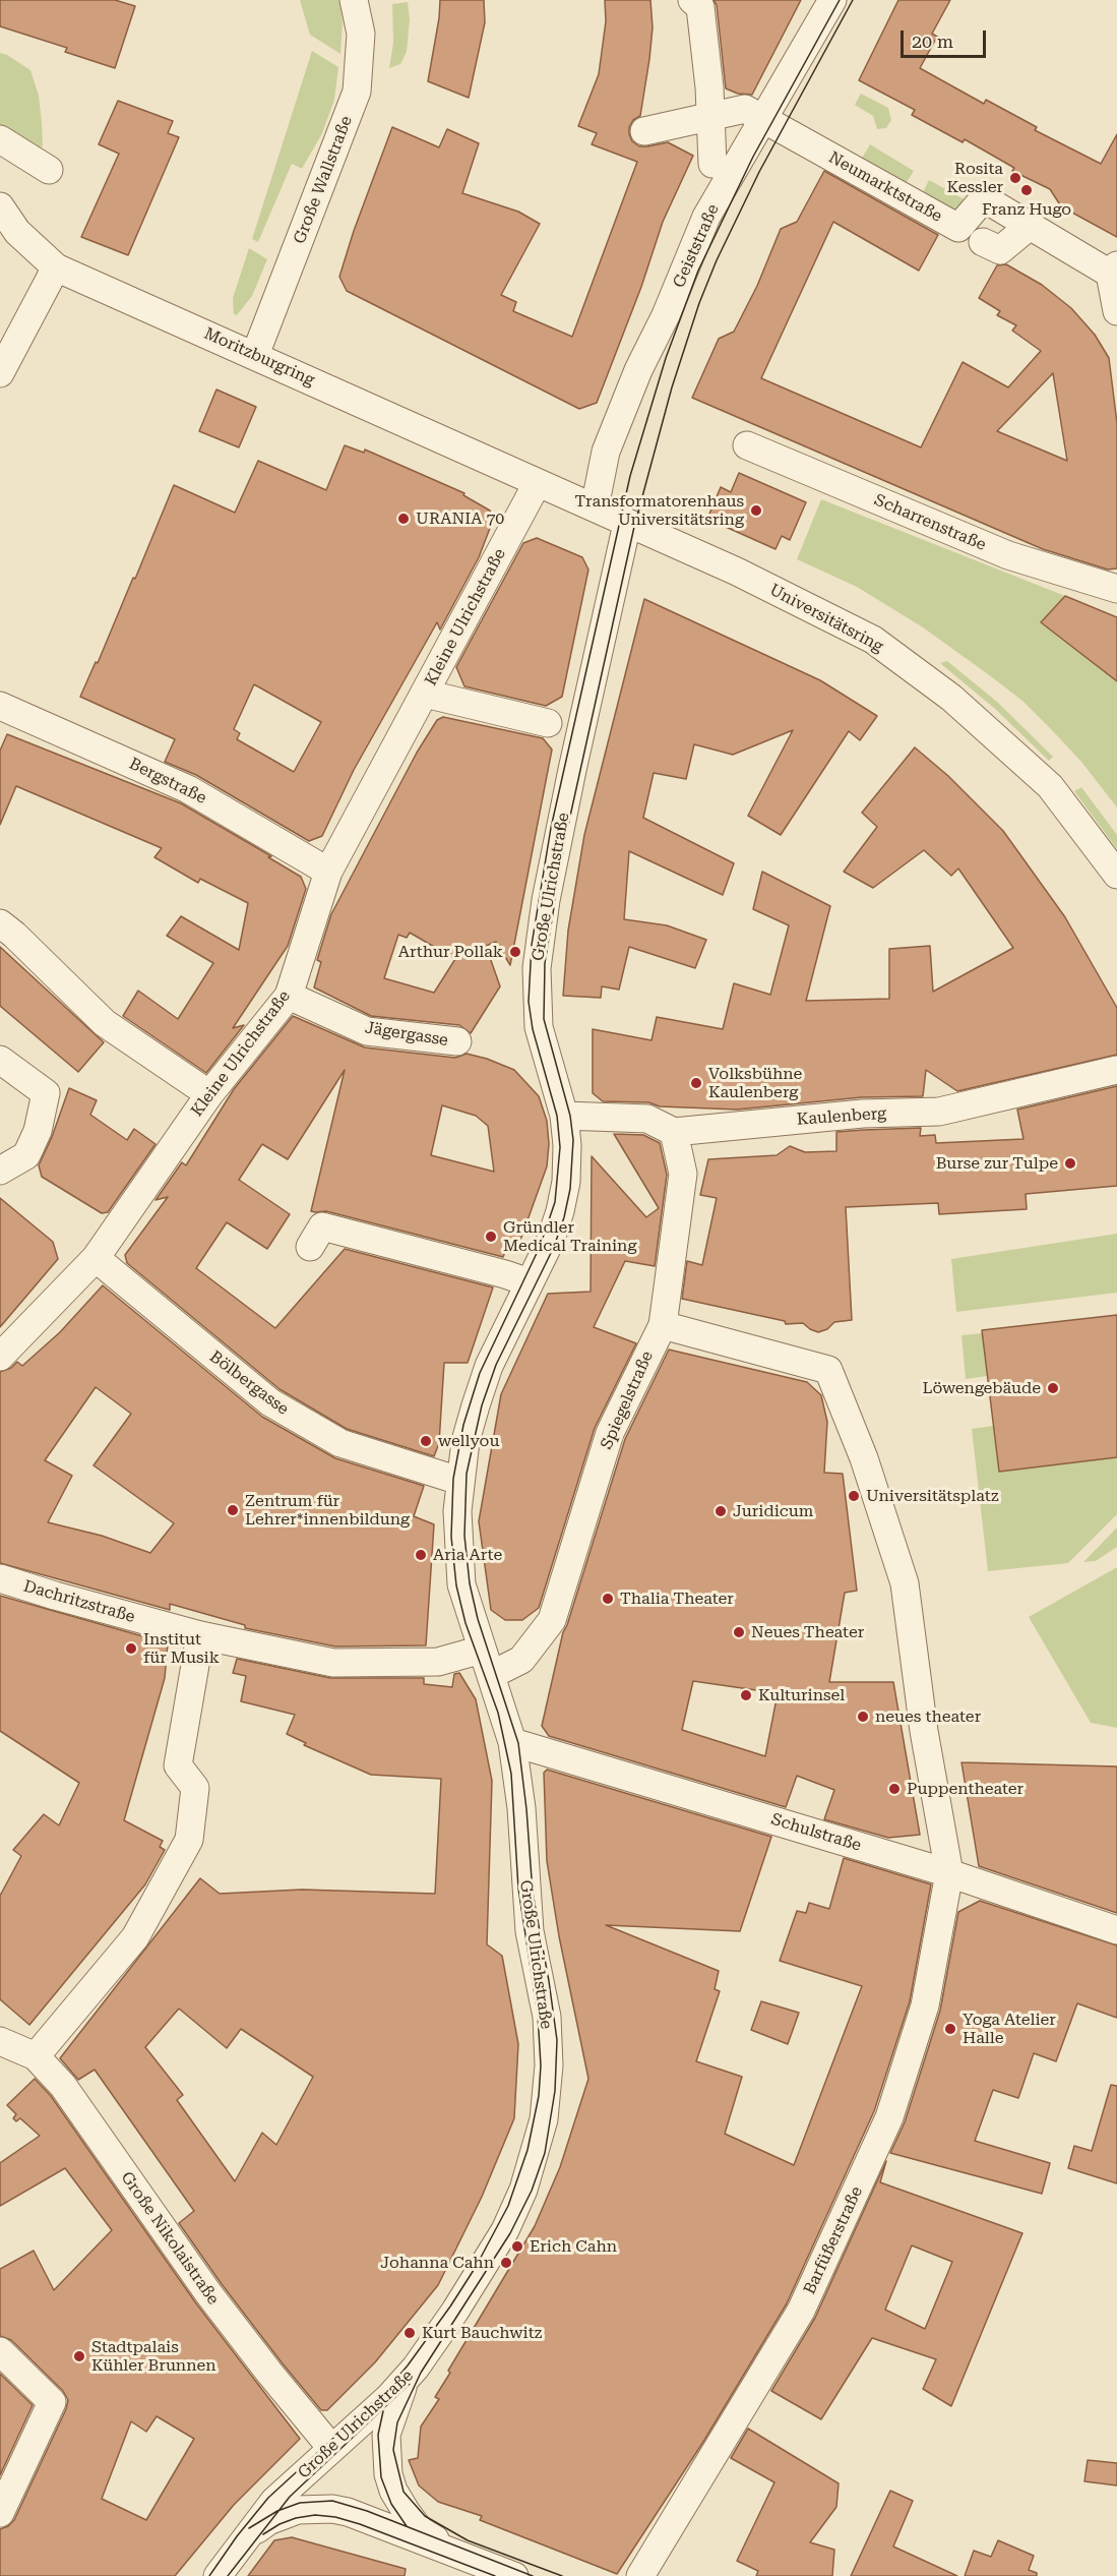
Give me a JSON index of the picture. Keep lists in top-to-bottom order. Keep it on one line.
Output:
{"streets":{"street":["Große Wallstraße","Neumarktstraße","Geiststraße","Moritzburgring","Scharrenstraße","Kleine Ulrichstraße","Universitätsring","Bergstraße","Große Ulrichstraße","Jägergasse","Kaulenberg","Bölbergasse","Spiegelstraße","Dachritzstraße","Schulstraße","Große Nikolaistraße","Barfüßerstraße"]},"crossings":[["Große Wallstraße","Moritzburgring"],["Neumarktstraße","Geiststraße"],["Geiststraße","Universitätsring"],["Moritzburgring","Kleine Ulrichstraße"],["Moritzburgring","Universitätsring"],["Kleine Ulrichstraße","Universitätsring"],["Kleine Ulrichstraße","Bergstraße"],["Kleine Ulrichstraße","Jägergasse"],["Kleine Ulrichstraße","Bölbergasse"],["Universitätsring","Große Ulrichstraße"],["Große Ulrichstraße","Bölbergasse"],["Große Ulrichstraße","Spiegelstraße"],["Große Ulrichstraße","Dachritzstraße"],["Große Ulrichstraße","Schulstraße"],["Große Ulrichstraße","Große Nikolaistraße"],["Kaulenberg","Spiegelstraße"],["Spiegelstraße","Dachritzstraße"],["Schulstraße","Barfüßerstraße"]],"places":["Rosita Kessler","Franz Hugo","Transformatorenhaus Universitätsring","URANIA 70","Arthur Pollak","Volksbühne Kaulenberg","Burse zur Tulpe","Gründler Medical Training","Löwengebäude","wellyou","Universitätsplatz","Zentrum für Lehrer*innenbildung","Juridicum","Aria Arte","Thalia Theater","Neues Theater","Institut für Musik","Kulturinsel","neues theater","Puppentheater","Yoga Atelier Halle","Erich Cahn","Johanna Cahn","Kurt Bauchwitz","Stadtpalais Kühler Brunnen"],"scale_bar":"20 m"}
